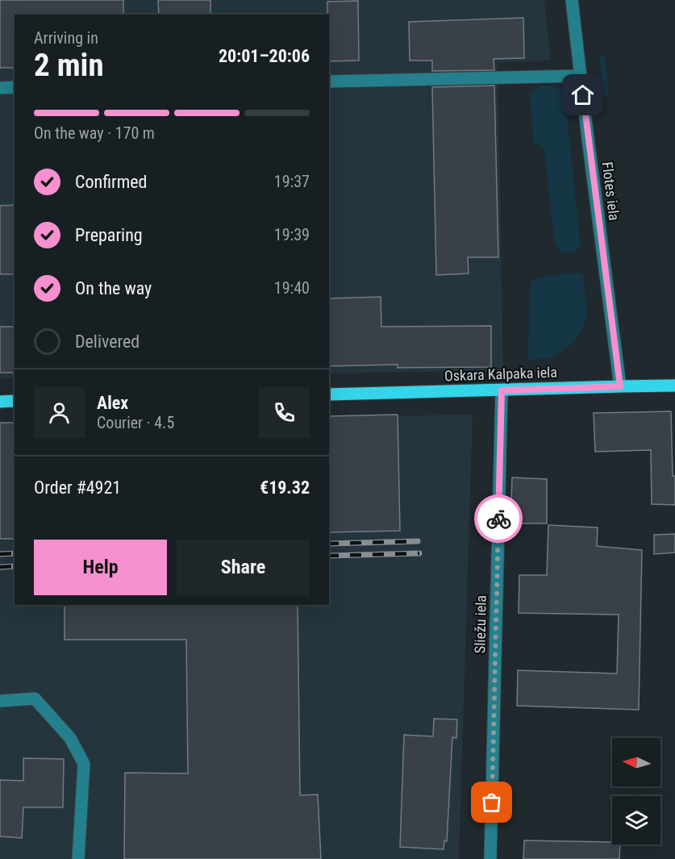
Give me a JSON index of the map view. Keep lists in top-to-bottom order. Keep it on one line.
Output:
{"streets":{"main road":["Oskara Kalpaka iela"],"street":["Flotes iela","Sliežu iela"]},"crossings":[["Flotes iela","Oskara Kalpaka iela"],["Oskara Kalpaka iela","Sliežu iela"]],"north":"left","page":{"heading":["2 min","Arriving in","20:01–20:06"],"panel":["Alex","Courier · 4.5","Order #4921","€19.32"],"bar":"On the way · 170 m","list":[["Confirmed","19:37"],["Preparing","19:39"],["On the way","19:40"],"Delivered"],"buttons":["Help","Share"]}}
